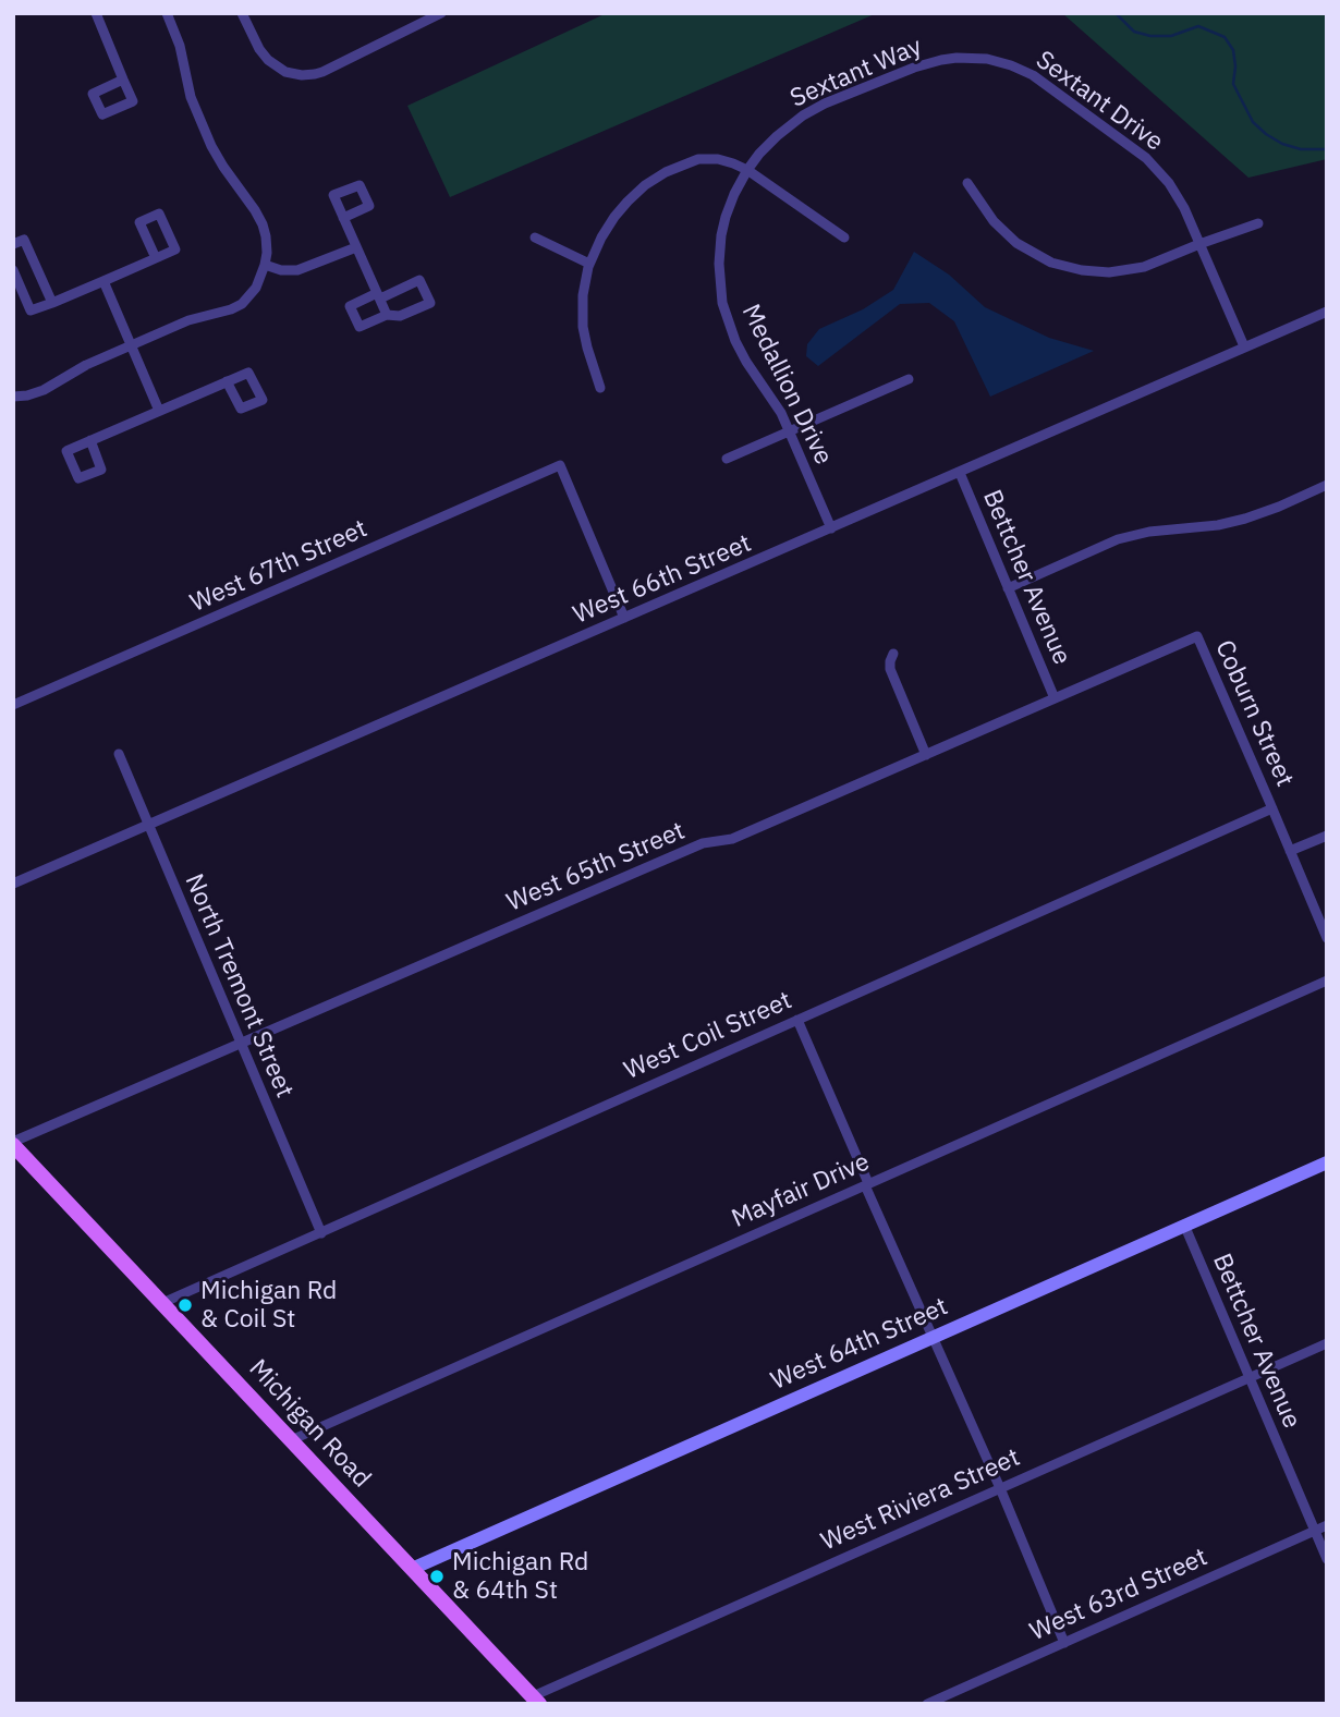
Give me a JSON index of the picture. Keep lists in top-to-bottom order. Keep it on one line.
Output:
{"streets":{"main road":["Michigan Road"],"street":["Sextant Way","Sextant Drive","Medallion Drive","West 67th Street","Bettcher Avenue","West 66th Street","Coburn Street","West 65th Street","North Tremont Street","West Coil Street","Mayfair Drive","West 64th Street","West Riviera Street","West 63rd Street"]},"crossings":[["Sextant Way","Sextant Drive"],["Sextant Way","Medallion Drive"],["Sextant Drive","West 66th Street"],["Medallion Drive","West 66th Street"],["West 67th Street","West 66th Street"],["Bettcher Avenue","West 66th Street"],["Bettcher Avenue","West 65th Street"],["Bettcher Avenue","West 64th Street"],["Bettcher Avenue","West Riviera Street"],["Bettcher Avenue","West 63rd Street"],["West 66th Street","North Tremont Street"],["Coburn Street","West 65th Street"],["Coburn Street","West Coil Street"],["West 65th Street","North Tremont Street"],["West 65th Street","Michigan Road"],["North Tremont Street","West Coil Street"],["West Coil Street","Michigan Road"],["Mayfair Drive","Michigan Road"],["West 64th Street","Michigan Road"],["Michigan Road","West Riviera Street"]],"places":["Michigan Rd & Coil St","Michigan Rd & 64th St"]}
